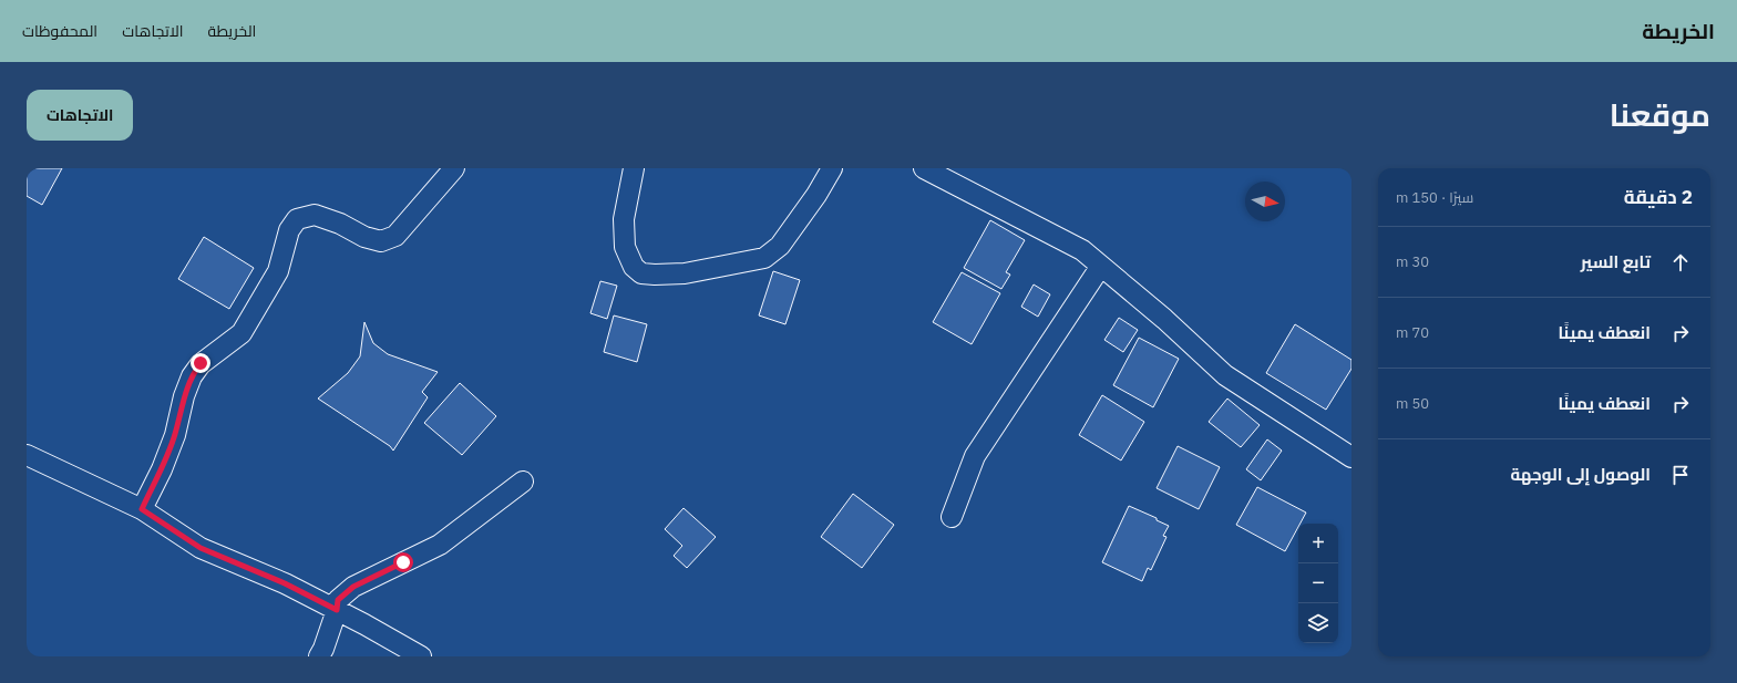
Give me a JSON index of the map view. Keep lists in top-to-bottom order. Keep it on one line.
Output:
{"north":"right","page":{"header":"الخريطة","nav":["الخريطة","الاتجاهات","المحفوظات"],"title":"موقعنا","buttons":"الاتجاهات","heading":["2 دقيقة","سيرًا · 150 m"],"list":[["تابع السير","30 m"],["انعطف يمينًا","70 m"],["انعطف يمينًا","50 m"],"الوصول إلى الوجهة"],"map_buttons":["+","−"]}}
